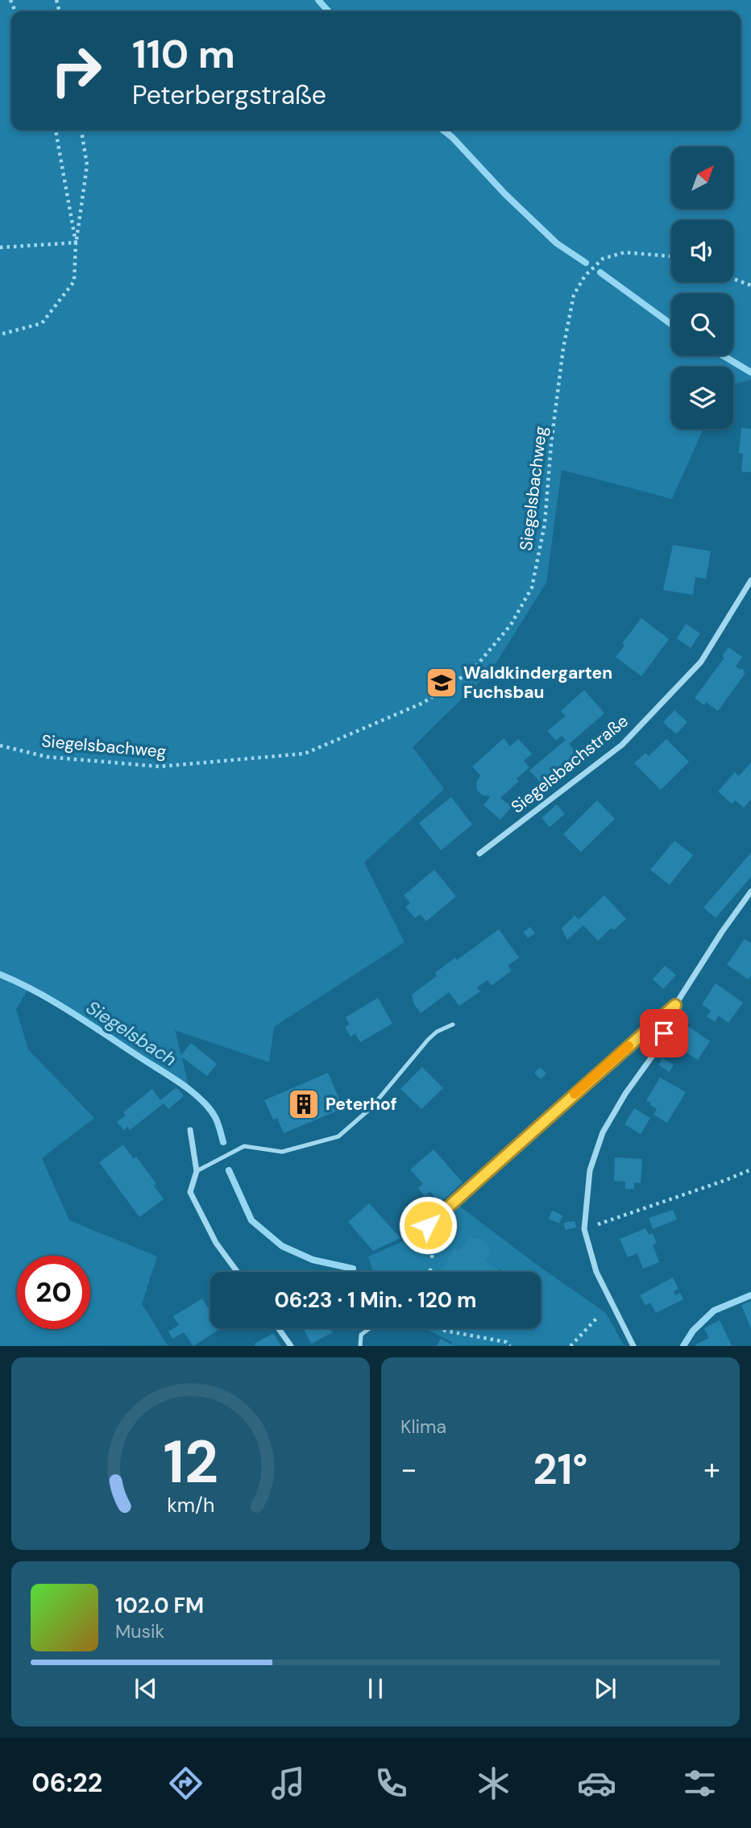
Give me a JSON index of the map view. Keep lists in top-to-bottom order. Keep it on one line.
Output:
{"streets":{"street":["Siegelsbachstraße"],"path":["Siegelsbachweg"]},"water":["Siegelsbach"],"places":{"school or university":["Waldkindergarten Fuchsbau"],"building":["Peterhof"]},"north":"top right","page":{"turn":["110 m","Peterbergstraße"],"limit":"20","trip":"06:23 · 1 Min. · 120 m","tile":"Klima","heat":["−","21°","+"],"song":["102.0 FM","Musik"],"tabs":"06:22","gauge":["12","km/h"]}}
